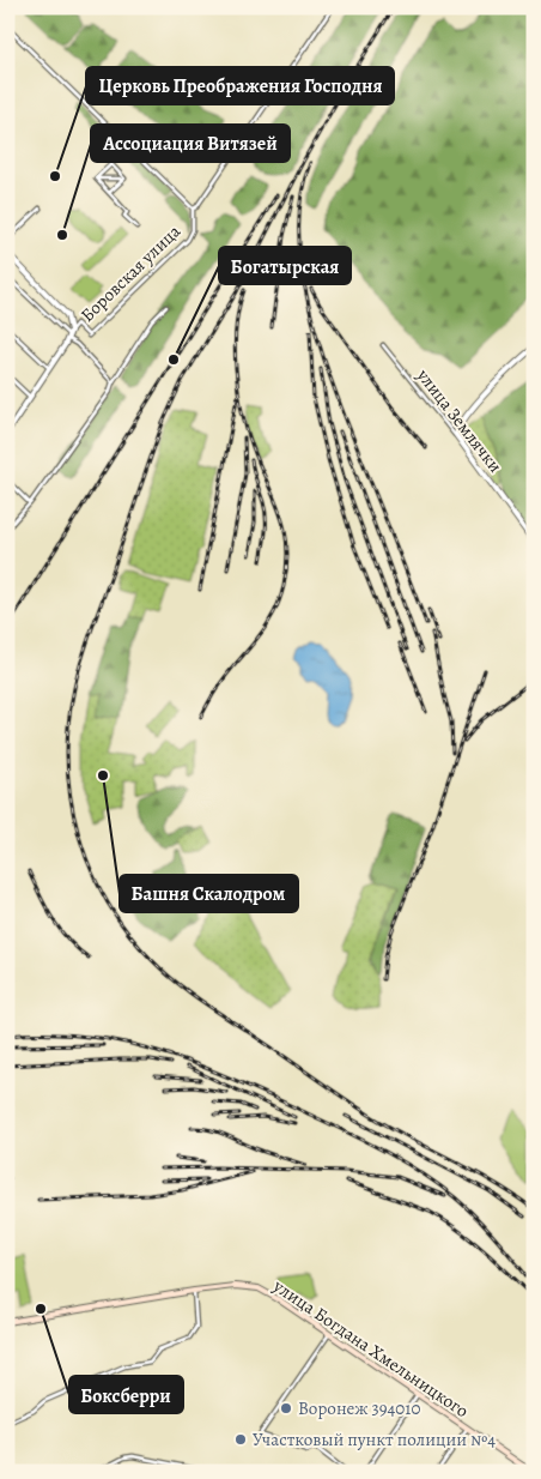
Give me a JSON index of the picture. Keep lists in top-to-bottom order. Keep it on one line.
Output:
{"streets":{"main road":["улица Богдана Хмельницкого"],"street":["Боровская улица","улица Землячки"]},"places":["Церковь Преображения Господня","Ассоциация Витязей","Богатырская","Башня Скалодром","Боксберри","Воронеж 394010","Участковый пункт полиции №4"]}
